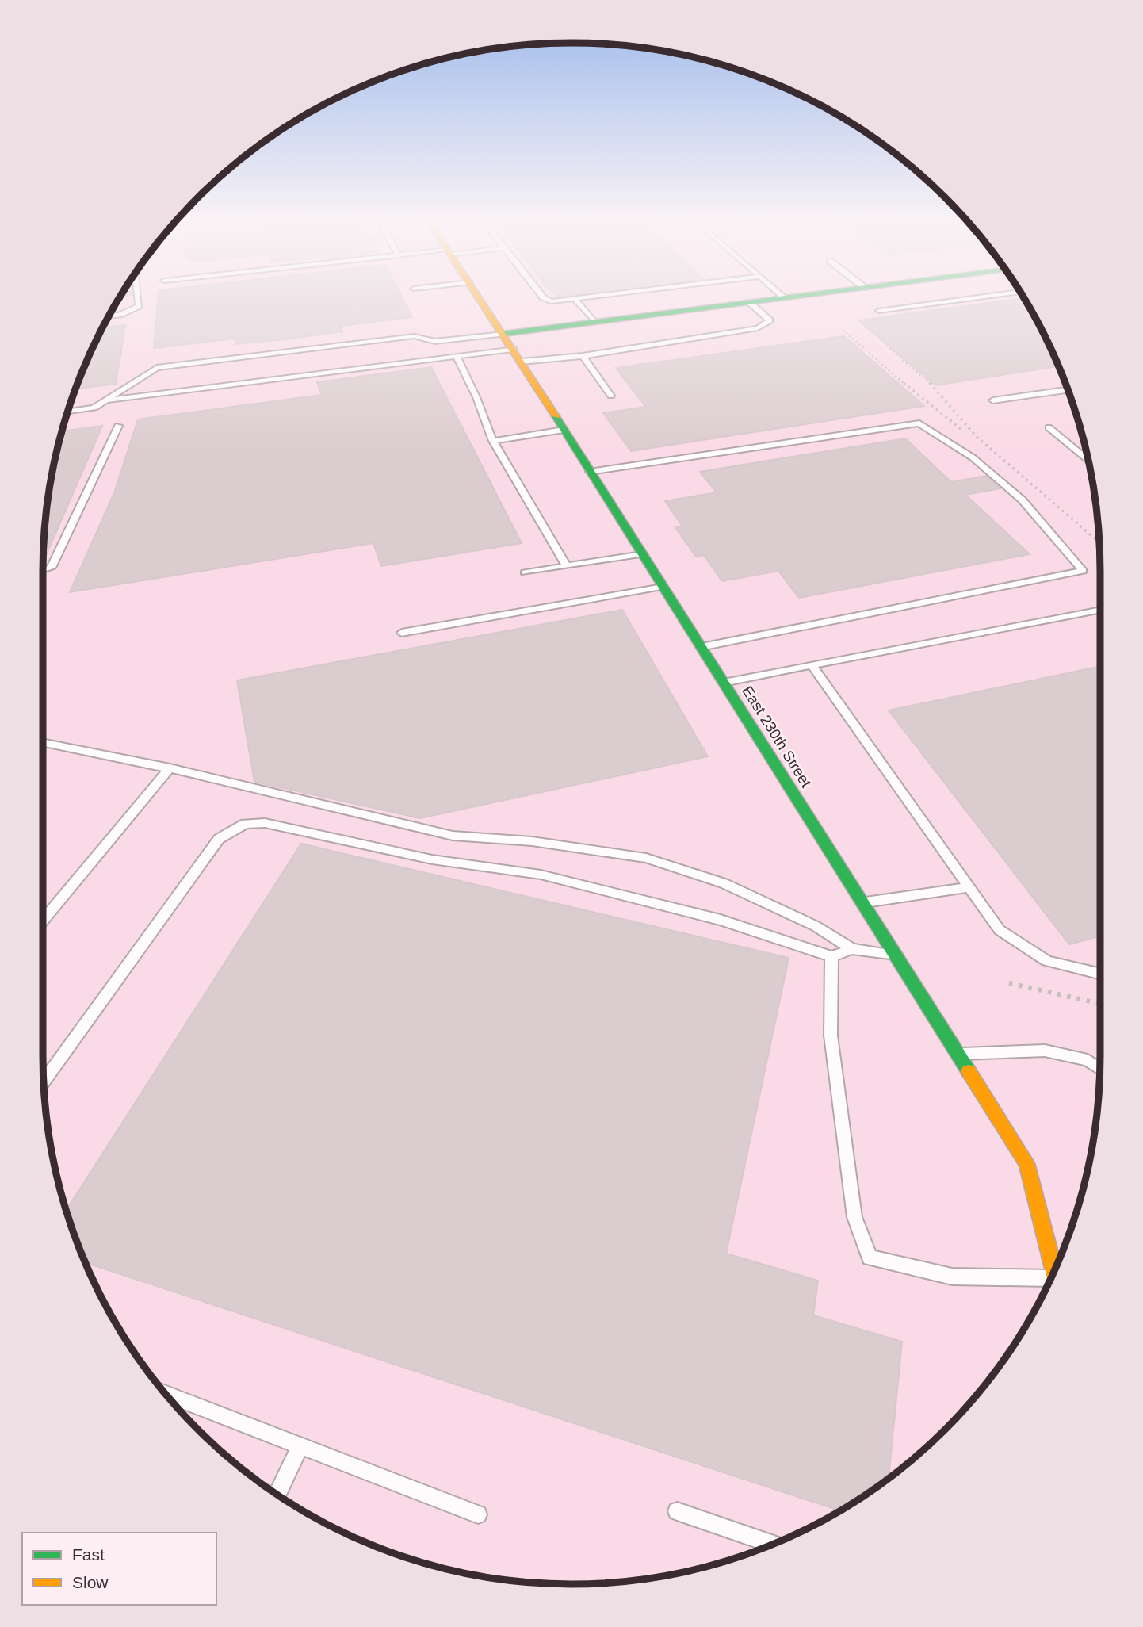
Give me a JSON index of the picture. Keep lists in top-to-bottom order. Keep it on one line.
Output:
{"streets":{"street":["East 230th Street"]},"legend":["Fast","Slow"]}
